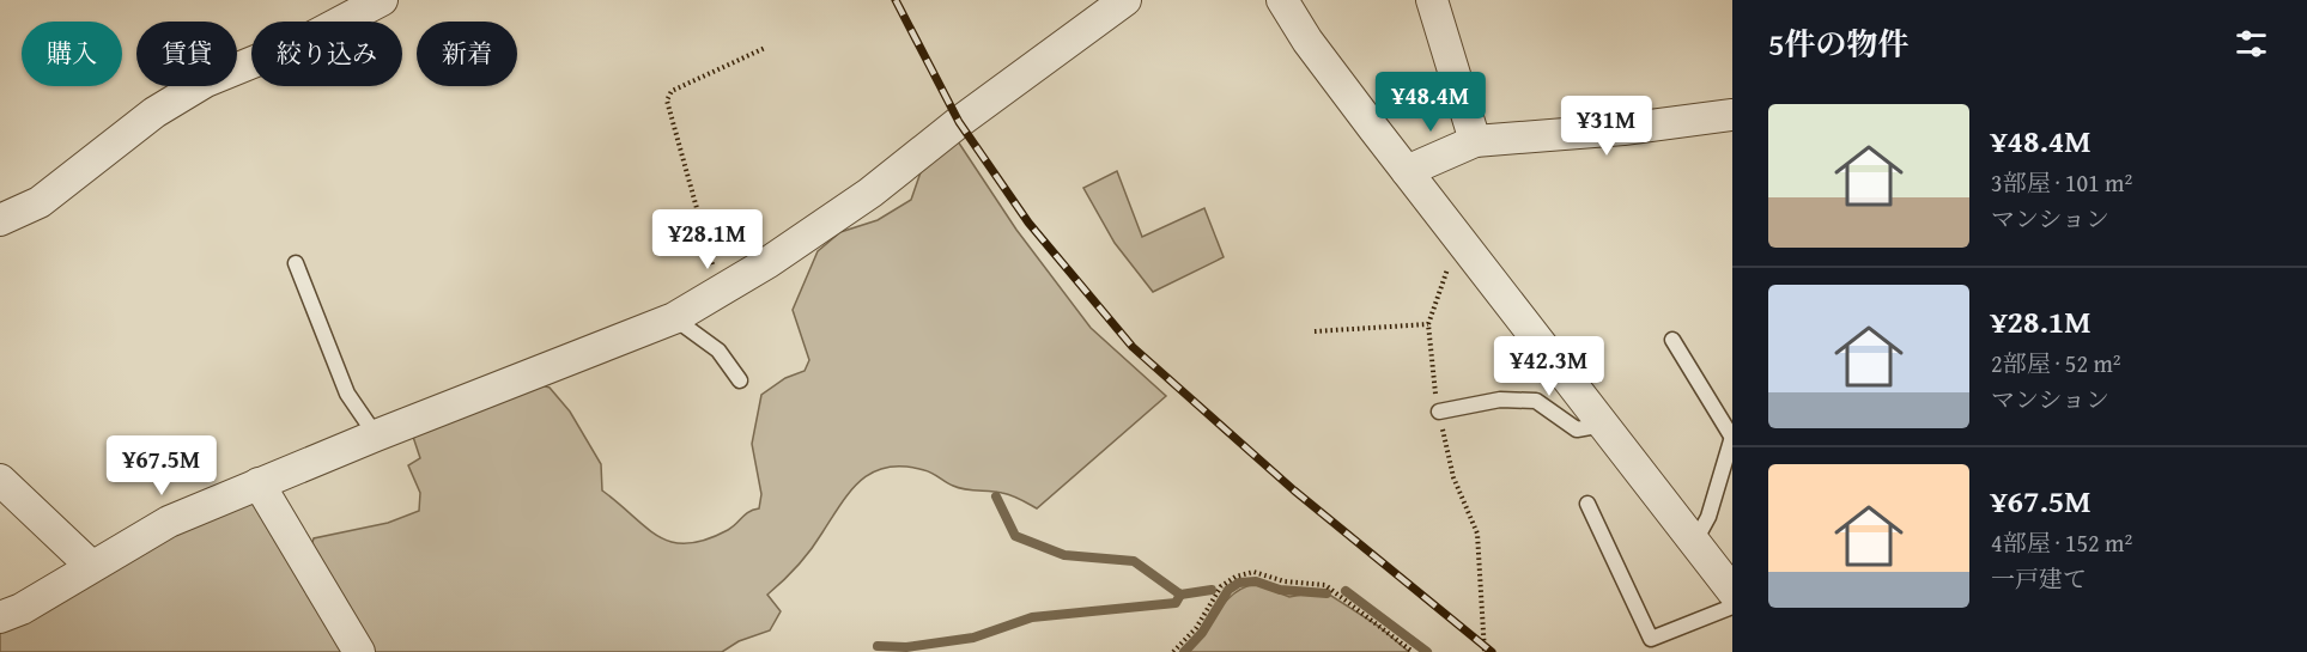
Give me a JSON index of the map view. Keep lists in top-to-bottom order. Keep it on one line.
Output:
{"page":{"heading":"5件の物件","chip":["購入","賃貸","絞り込み","新着"],"price":["¥48.4M","¥31M","¥28.1M","¥42.3M","¥67.5M"],"list":[{"name":"¥48.4M","note":"3部屋 · 101 m² · マンション"},{"name":"¥28.1M","note":"2部屋 · 52 m² · マンション"},{"name":"¥67.5M","note":"4部屋 · 152 m² · 一戸建て"}]}}
